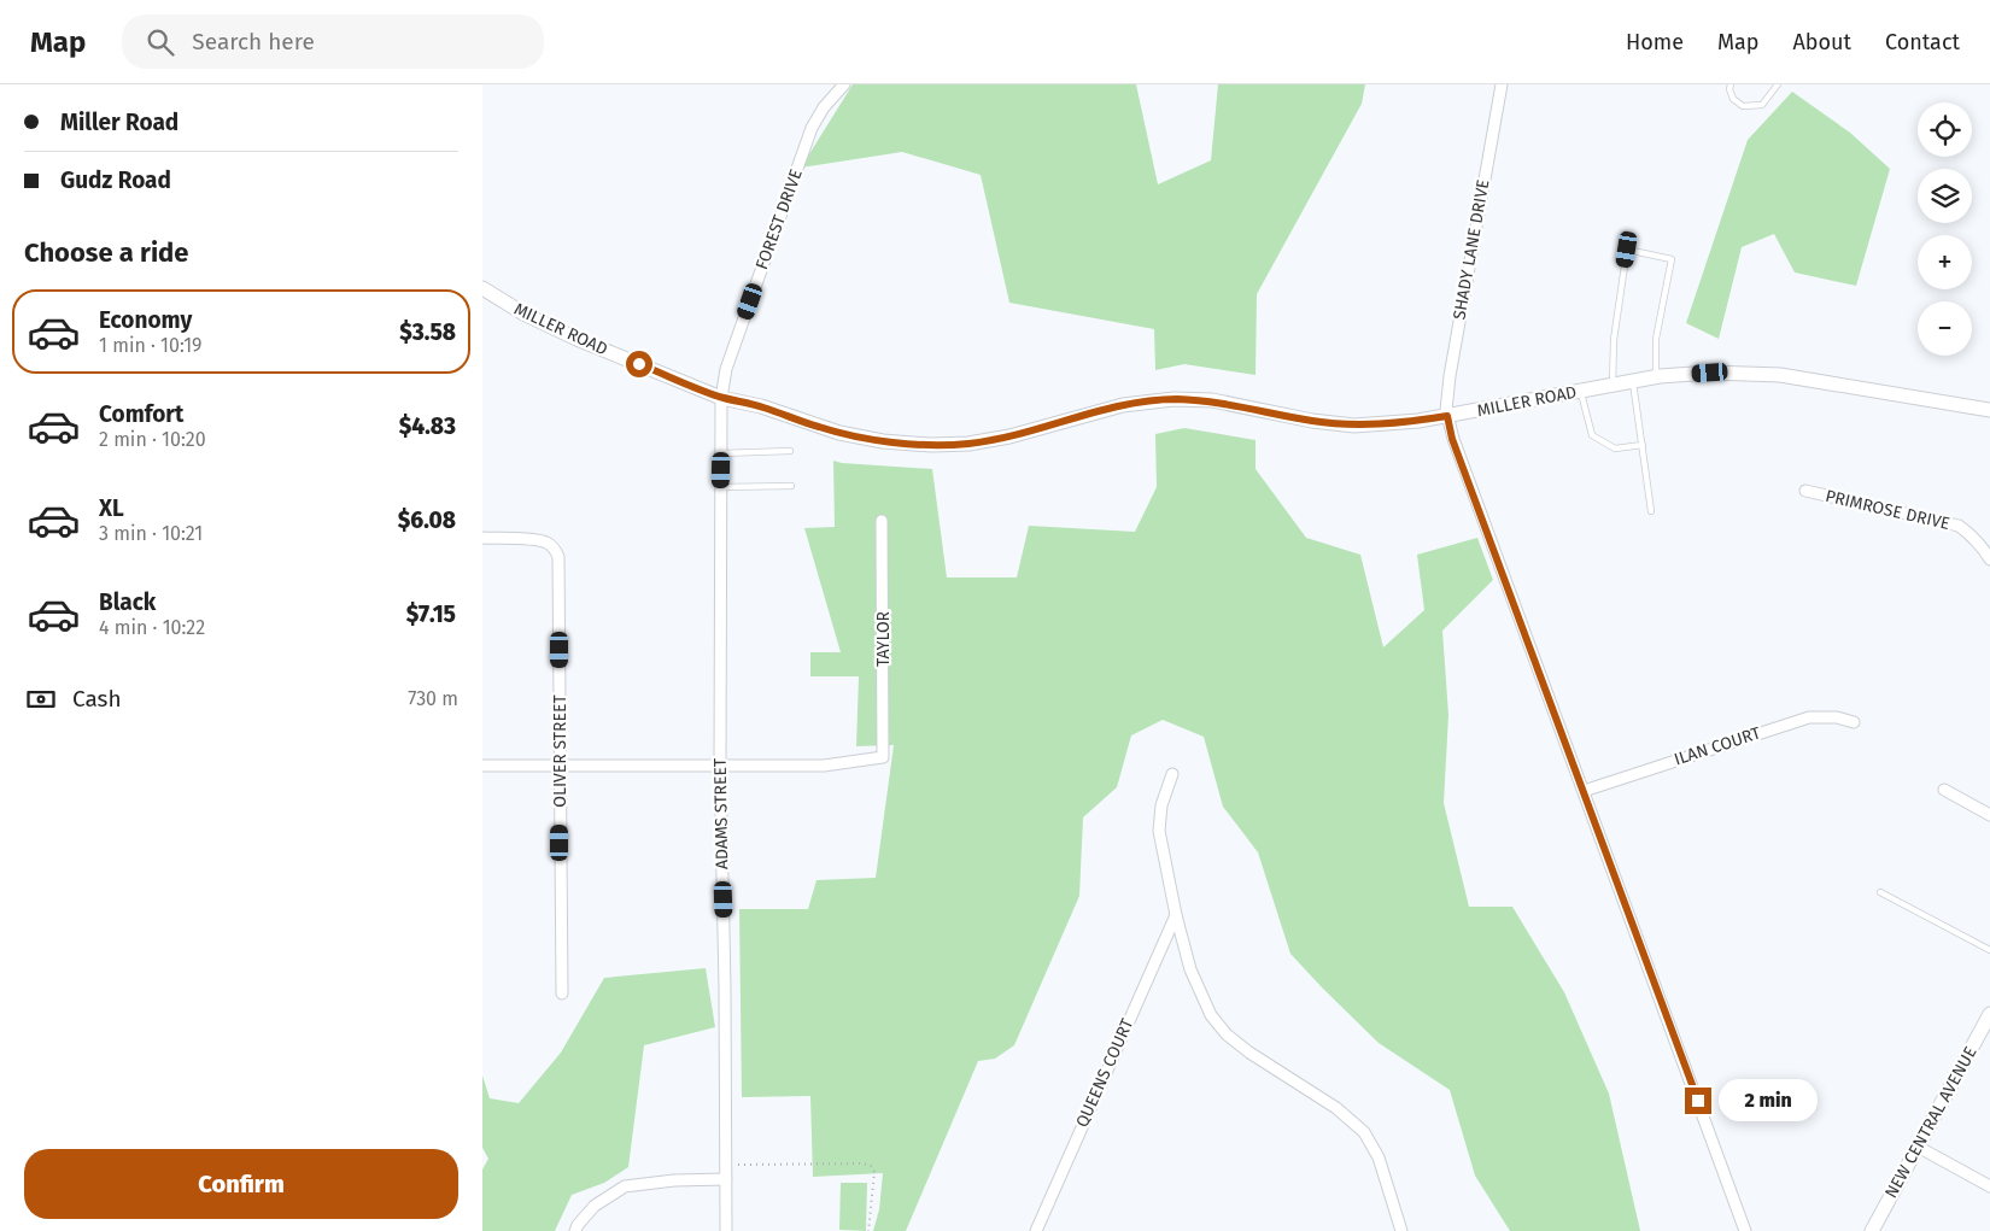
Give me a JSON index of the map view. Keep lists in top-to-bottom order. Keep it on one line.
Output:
{"streets":{"street":["FOREST DRIVE","SHADY LANE DRIVE","MILLER ROAD","PRIMROSE DRIVE","TAYLOR","ILAN COURT","OLIVER STREET","ADAMS STREET","QUEENS COURT","NEW CENTRAL AVENUE"]},"crossings":[["FOREST DRIVE","MILLER ROAD"],["FOREST DRIVE","ADAMS STREET"],["SHADY LANE DRIVE","MILLER ROAD"],["SHADY LANE DRIVE","ILAN COURT"],["MILLER ROAD","ADAMS STREET"],["TAYLOR","ADAMS STREET"]],"page":{"header":"Map","search":"Search here","nav":["Home","Map","About","Contact"],"banner":["Miller Road","Gudz Road"],"map_buttons":["+","−"],"heading":"Choose a ride","list":[{"name":"Economy","note":"1 min · 10:19","value":"$3.58"},{"name":"Comfort","note":"2 min · 10:20","value":"$4.83"},{"name":"XL","note":"3 min · 10:21","value":"$6.08"},{"name":"Black","note":"4 min · 10:22","value":"$7.15"}],"pay":["Cash","730 m"],"bubble":"2 min","buttons":"Confirm"}}
